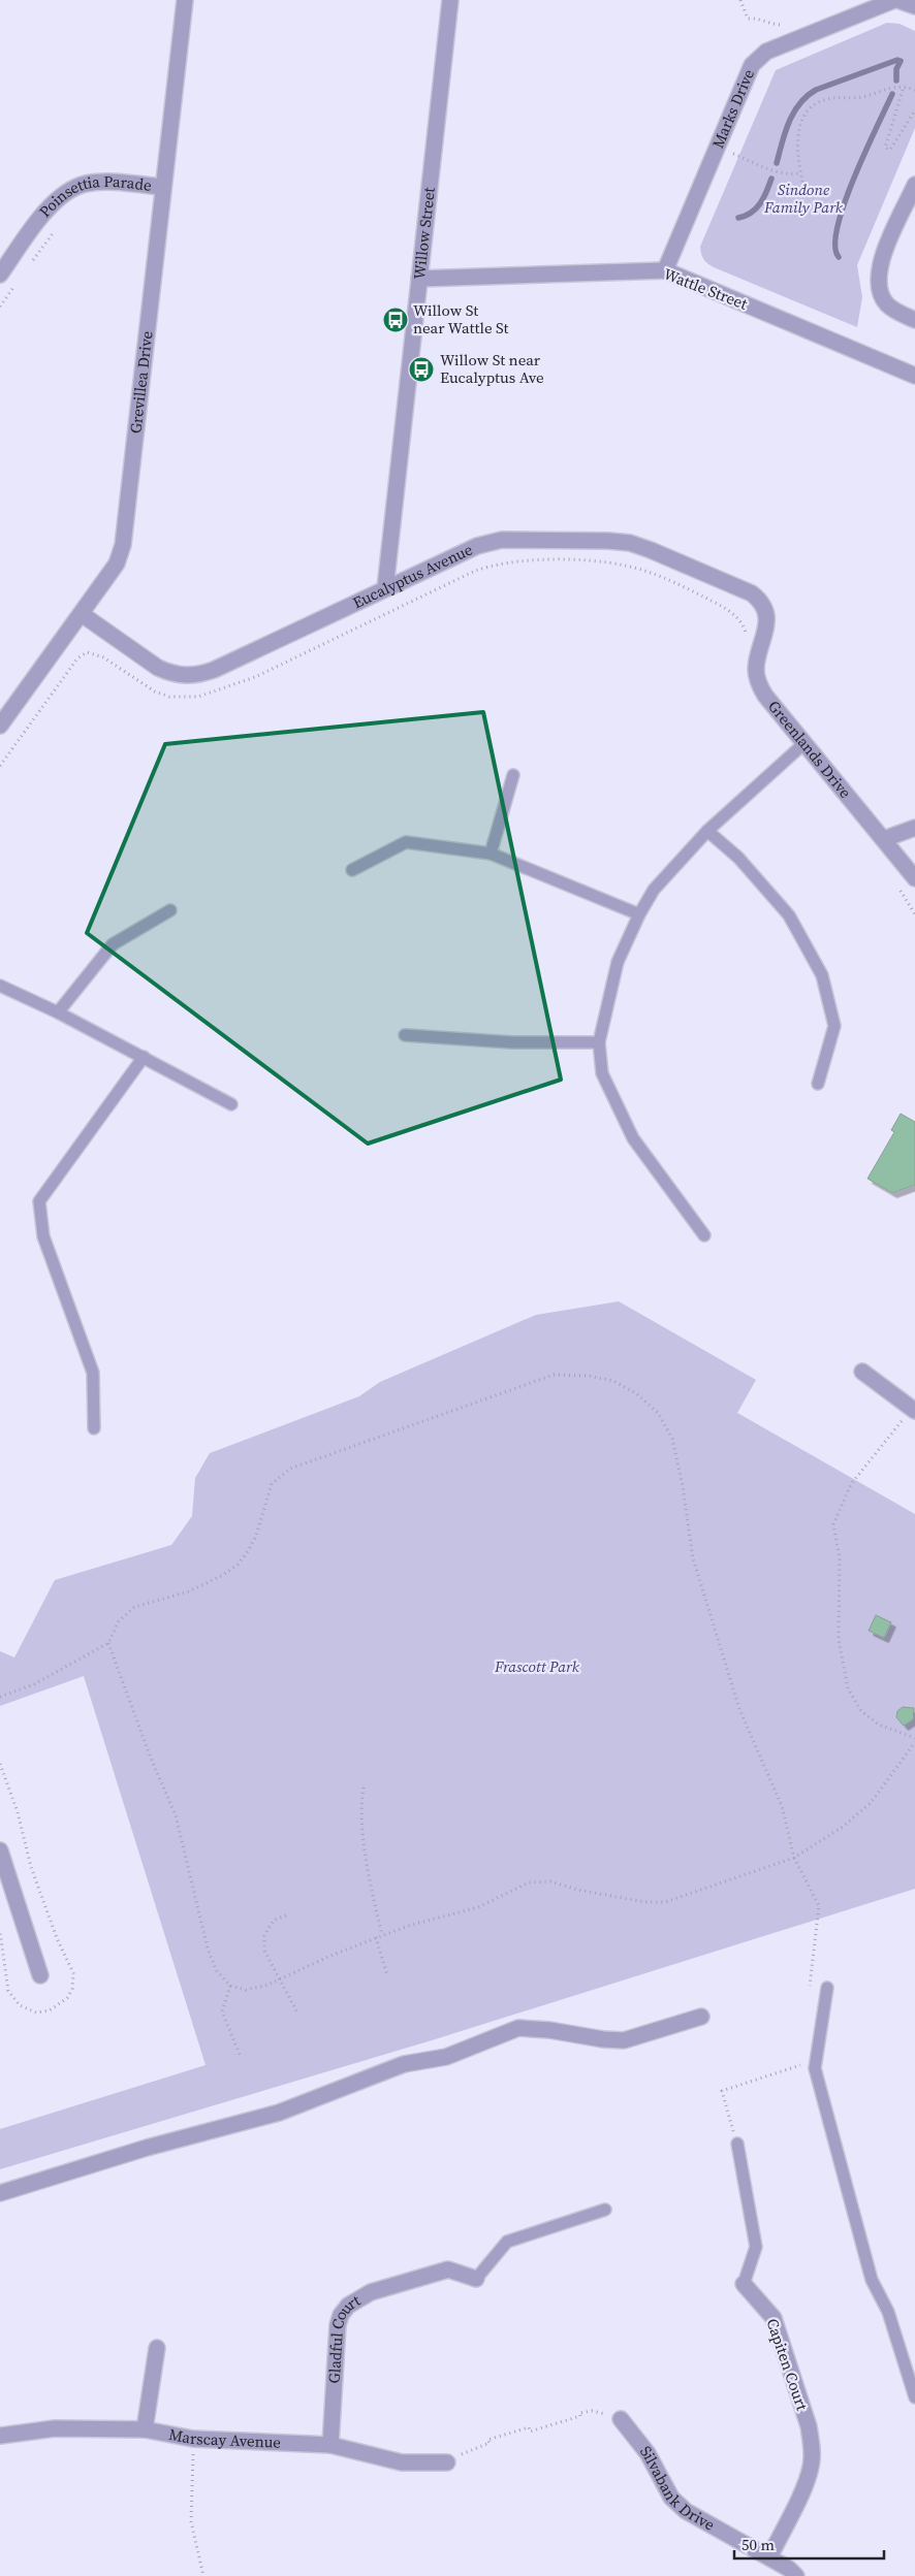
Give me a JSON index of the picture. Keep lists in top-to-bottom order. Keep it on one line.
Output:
{"streets":{"street":["Marks Drive","Poinsettia Parade","Willow Street","Wattle Street","Grevillea Drive","Eucalyptus Avenue","Greenlands Drive","Gladful Court","Capiten Court","Marscay Avenue","Silvabank Drive"]},"crossings":[["Marks Drive","Wattle Street"],["Poinsettia Parade","Grevillea Drive"],["Willow Street","Wattle Street"],["Willow Street","Eucalyptus Avenue"],["Grevillea Drive","Eucalyptus Avenue"],["Eucalyptus Avenue","Greenlands Drive"],["Gladful Court","Marscay Avenue"],["Capiten Court","Silvabank Drive"]],"parks":["Sindone Family Park","Frascott Park"],"places":{"bus stop":["Willow St near Wattle St","Willow St near Eucalyptus Ave"]},"scale_bar":"50 m"}
